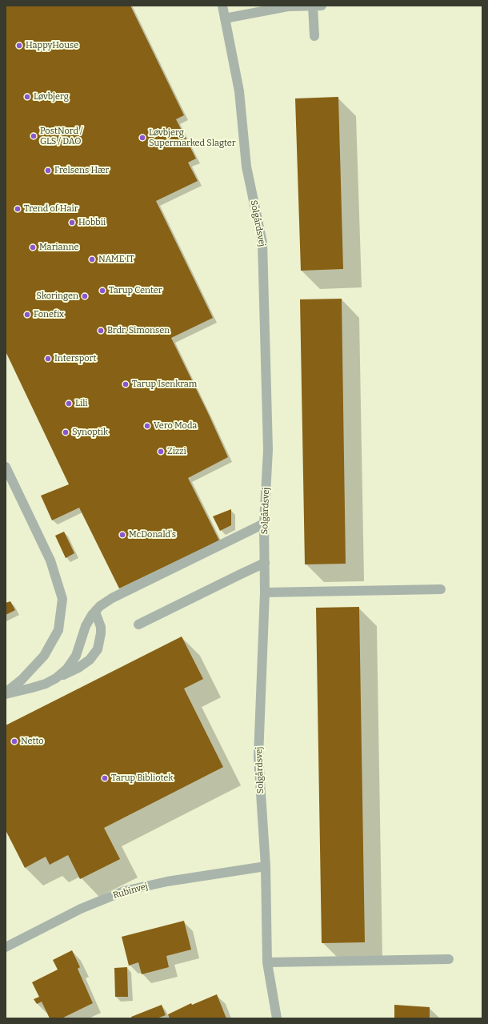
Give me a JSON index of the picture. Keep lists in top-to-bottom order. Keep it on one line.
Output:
{"streets":{"street":["Solgårdsvej","Rubinvej"]},"crossings":[["Solgårdsvej","Rubinvej"]],"places":["HappyHouse","Løvbjerg","PostNord / GLS / DAO","Løvbjerg Supermarked Slagter","Frelsens Hær","Trend of Hair","Hobbii","Marianne","NAME IT","Tarup Center","Skoringen","Fonefix","Brdr. Simonsen","Intersport","Tarup Isenkram","Lili","Vero Moda","Synoptik","Zizzi","McDonald's","Netto","Tarup Bibliotek"]}
